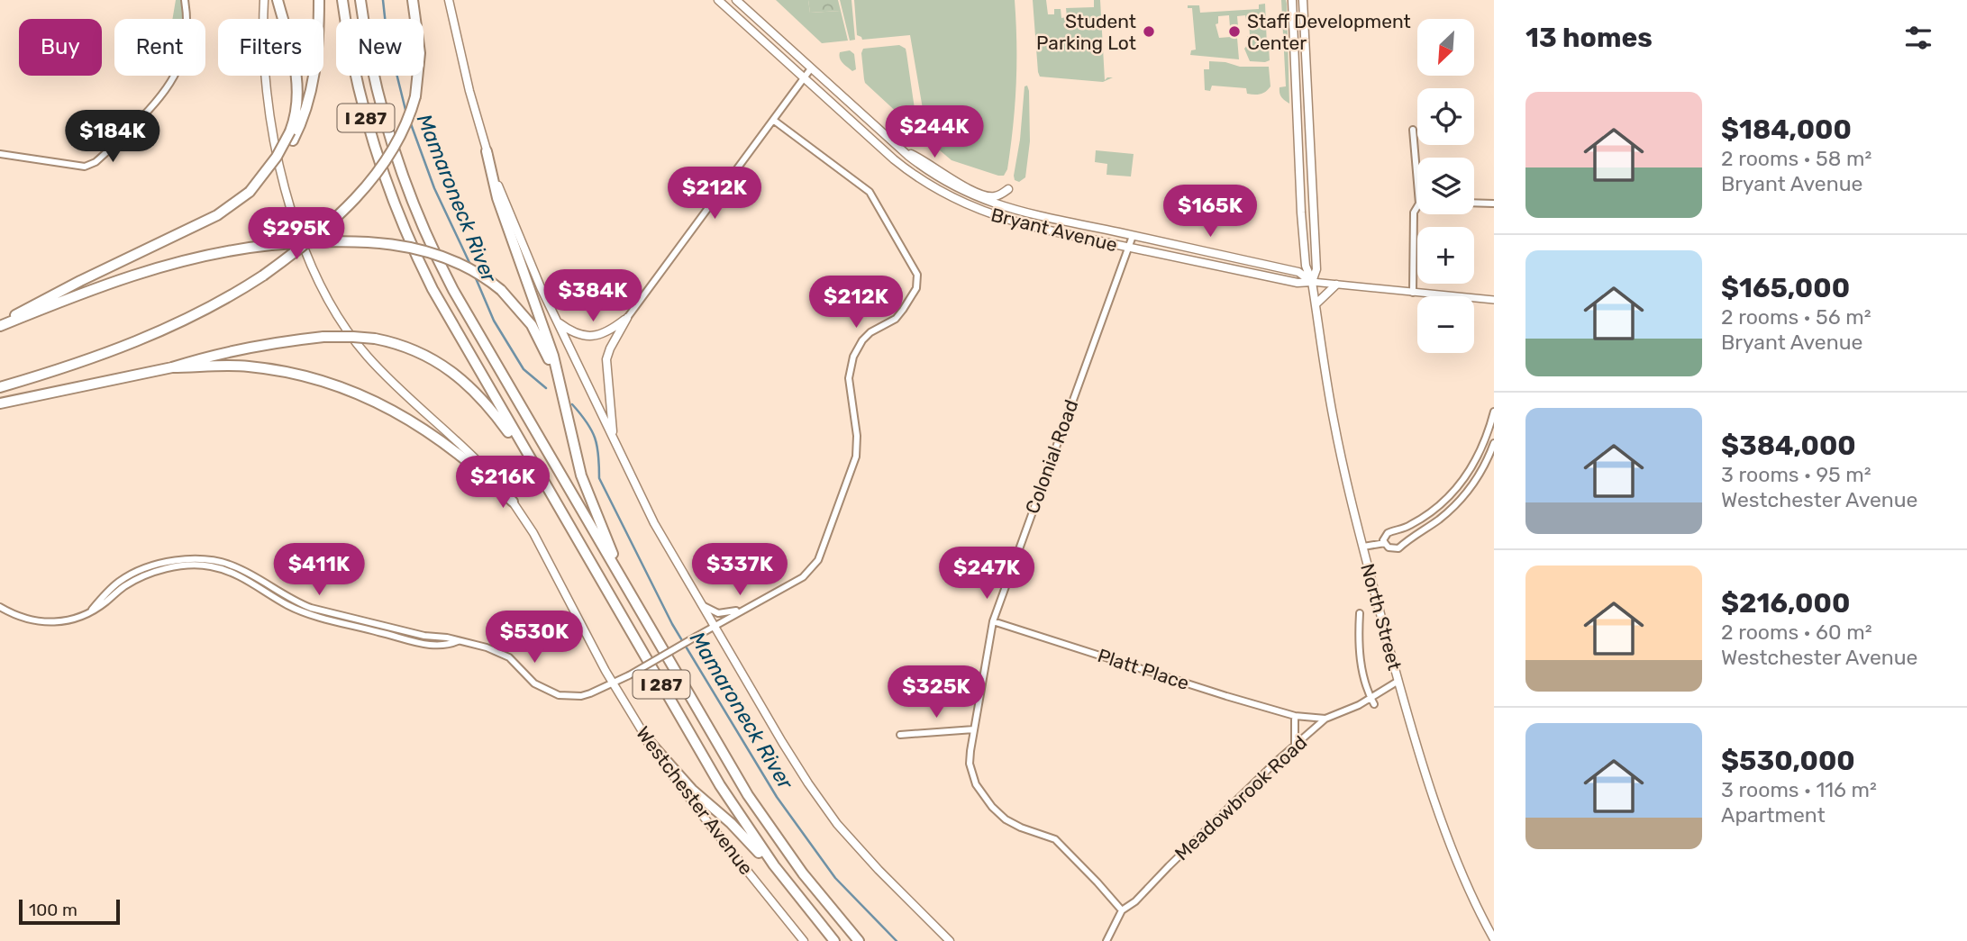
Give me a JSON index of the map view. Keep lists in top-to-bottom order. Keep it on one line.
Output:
{"streets":{"highway":["I 287"],"main road":["Bryant Avenue","North Street","Westchester Avenue"],"street":["Colonial Road","Platt Place","Meadowbrook Road"]},"crossings":[["Bryant Avenue","Colonial Road"],["Bryant Avenue","North Street"],["Colonial Road","Platt Place"],["Colonial Road","Meadowbrook Road"],["North Street","Meadowbrook Road"],["Platt Place","Meadowbrook Road"]],"water":["Mamaroneck River"],"places":["Student Parking Lot","Staff Development Center"],"scale_bar":"100 m","north":"bottom left","page":{"heading":"13 homes","map_buttons":["+","−"],"chip":["Buy","Rent","Filters","New"],"list":[{"name":"$184,000","note":"2 rooms · 58 m² · Bryant Avenue"},{"name":"$165,000","note":"2 rooms · 56 m² · Bryant Avenue"},{"name":"$384,000","note":"3 rooms · 95 m² · Westchester Avenue"},{"name":"$216,000","note":"2 rooms · 60 m² · Westchester Avenue"},{"name":"$530,000","note":"3 rooms · 116 m² · Apartment"}],"price":["$244K","$184K","$212K","$165K","$295K","$384K","$212K","$216K","$411K","$337K","$247K","$530K","$325K"],"scale":"100 m"}}
